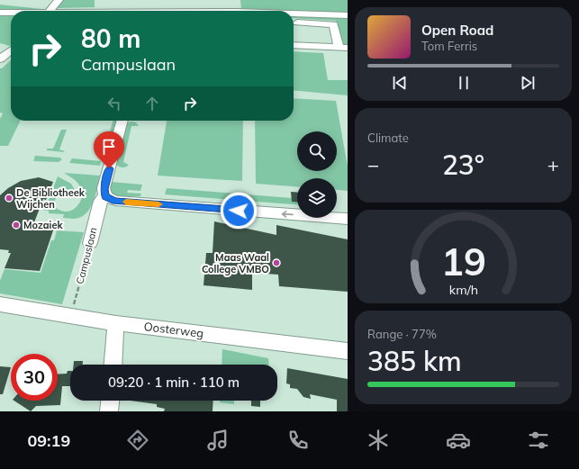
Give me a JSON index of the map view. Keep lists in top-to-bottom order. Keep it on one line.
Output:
{"streets":{"street":["Campuslaan","Oosterweg"]},"crossings":[["Campuslaan","Oosterweg"]],"places":["De Bibliotheek Wijchen","Mozaiek","Maas Waal College VMBO"],"page":{"turn":["80 m","Campuslaan"],"song":["Open Road","Tom Ferris"],"tile":["Climate",["Range · 77%","385 km"]],"heat":["−","23°","+"],"limit":"30","trip":"09:20 · 1 min · 110 m","tabs":"09:19","gauge":["19","km/h"]}}
